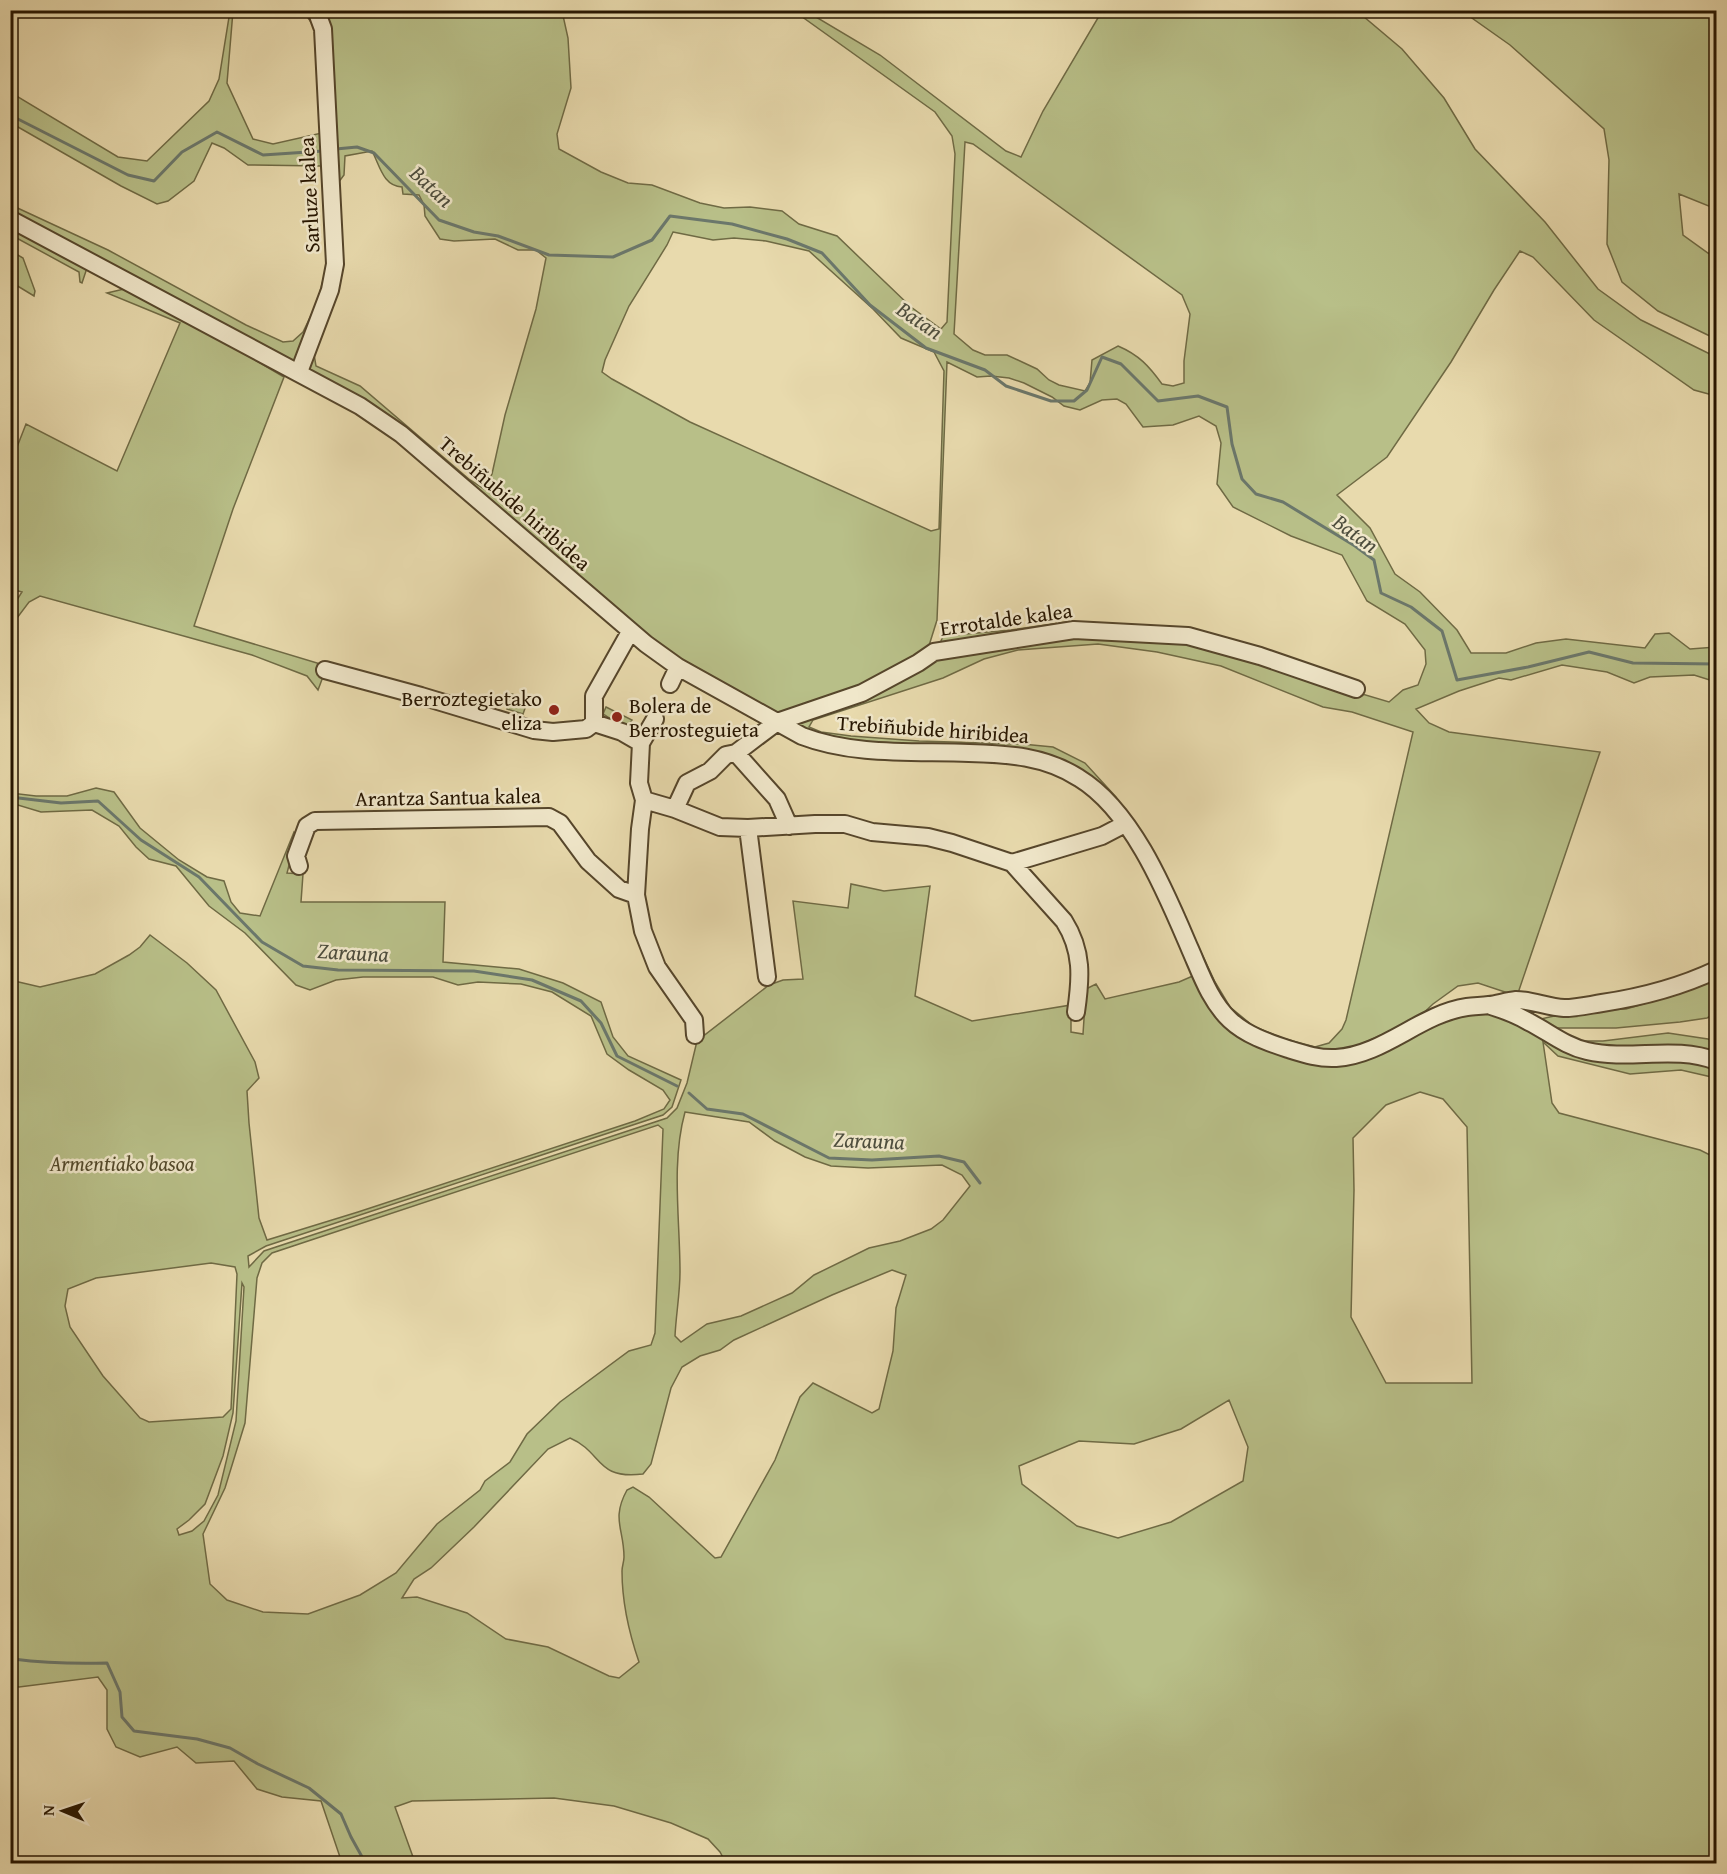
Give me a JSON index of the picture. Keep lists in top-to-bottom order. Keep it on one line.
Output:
{"streets":{"street":["Sarluze kalea","Trebiñubide hiribidea","Errotalde kalea","Arantza Santua kalea"]},"crossings":[["Sarluze kalea","Trebiñubide hiribidea"],["Trebiñubide hiribidea","Errotalde kalea"]],"water":["Batan","Zarauna"],"parks":["Armentiako basoa"],"places":["Berroztegietako eliza","Bolera de Berrosteguieta"],"north":"left"}
